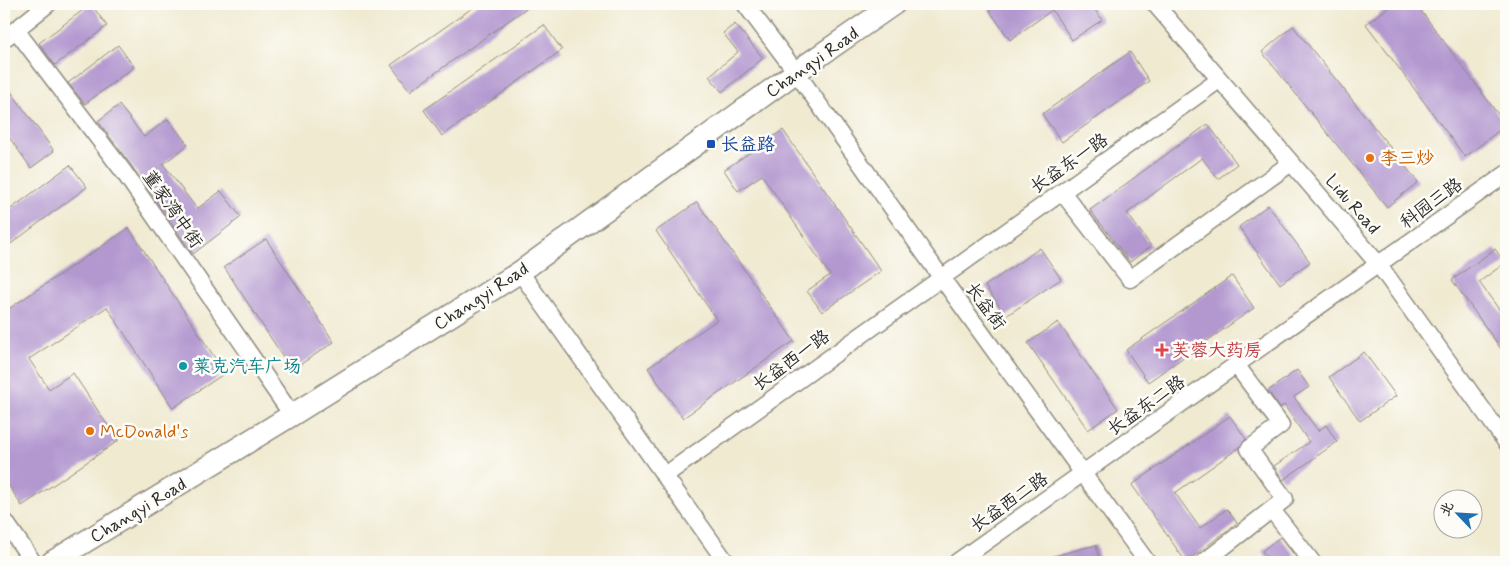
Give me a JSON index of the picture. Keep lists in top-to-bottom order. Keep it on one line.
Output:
{"streets":{"main road":["Changyi Road"],"street":["长益东一路","科园三路","Lidu Road","董家湾中街","长益街","长益西一路","长益东二路","长益西二路"]},"crossings":[["Changyi Road","董家湾中街"],["Changyi Road","长益街"],["长益东一路","Lidu Road"],["长益东一路","长益街"],["长益东一路","长益西一路"],["科园三路","Lidu Road"],["科园三路","长益东二路"],["Lidu Road","长益东二路"],["长益街","长益西一路"],["长益街","长益东二路"],["长益街","长益西二路"],["长益东二路","长益西二路"]],"places":{"transit":["长益路"],"other":["李三炒","莱克汽车广场","McDonald's"],"health":["芙蓉大药房"]},"north":"top left"}
